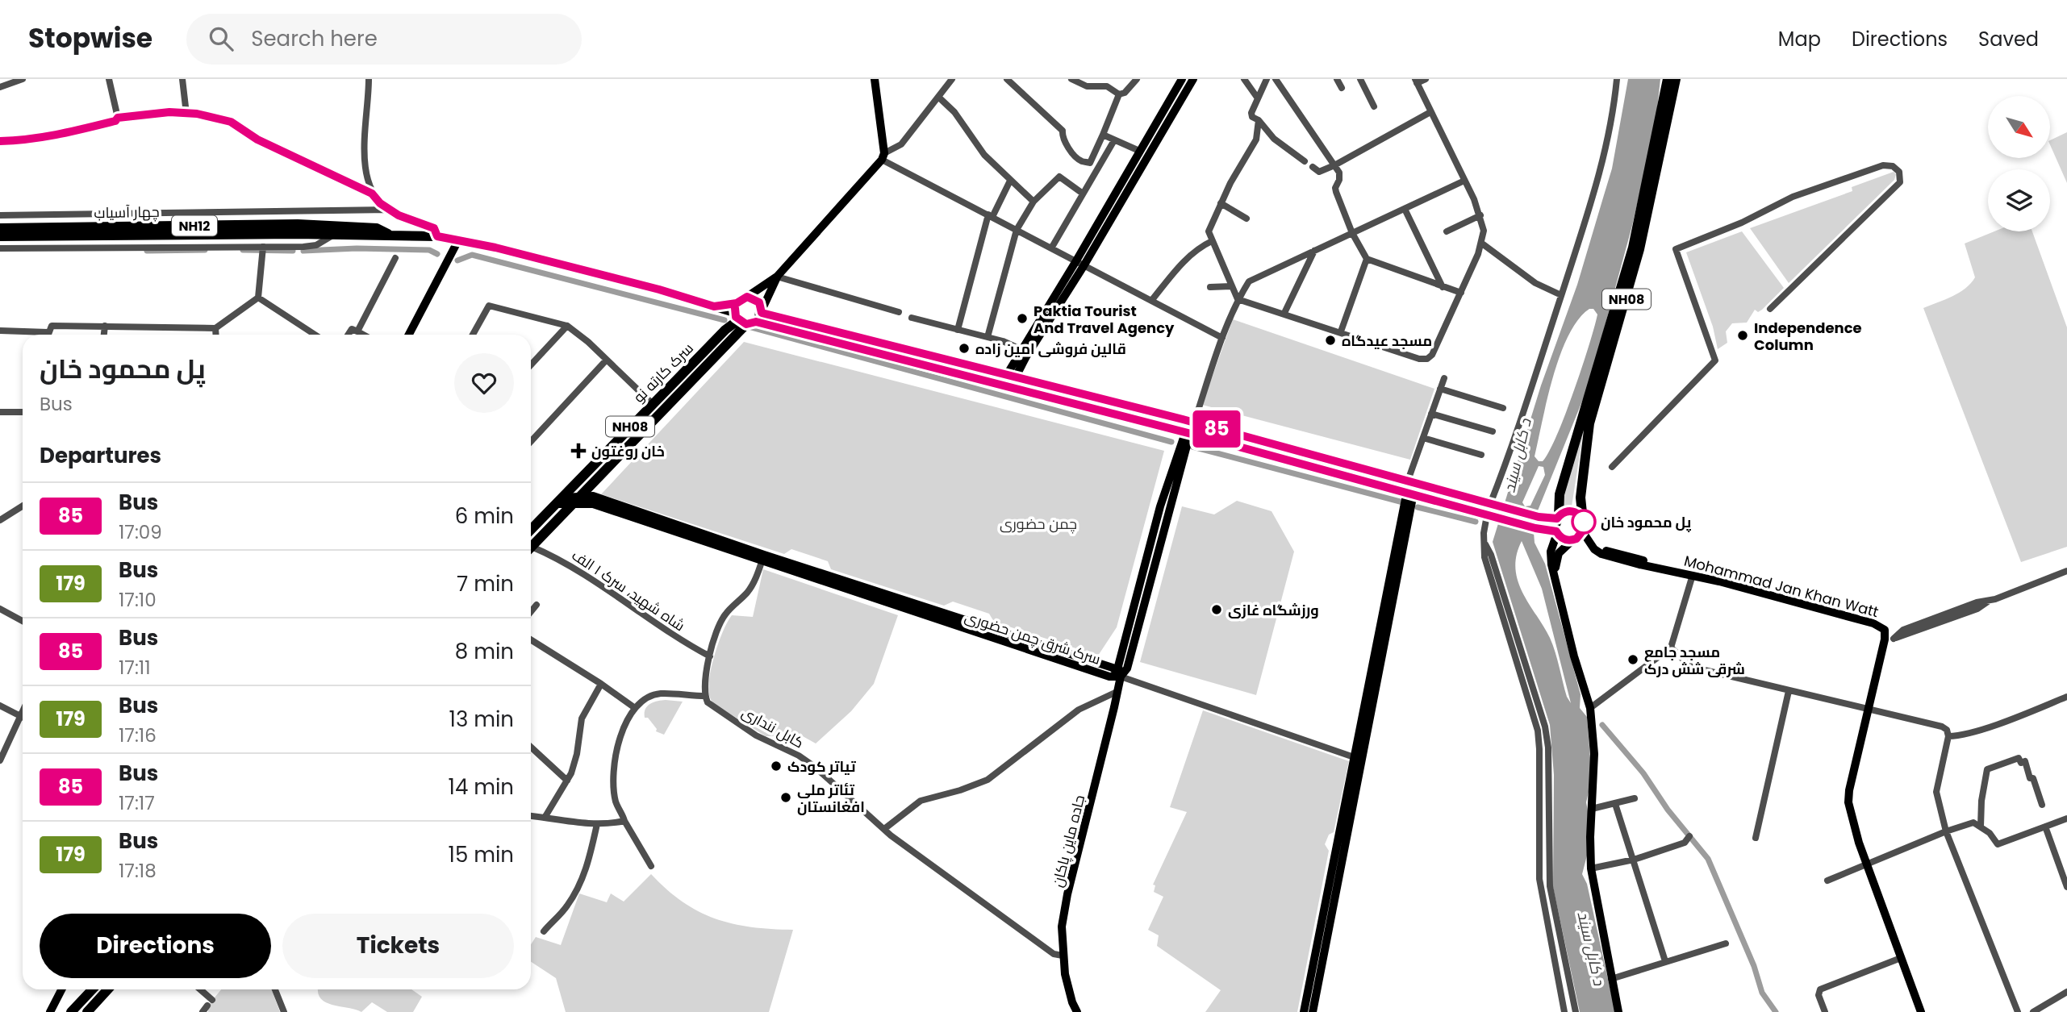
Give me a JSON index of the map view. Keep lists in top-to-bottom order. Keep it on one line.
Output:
{"streets":{"highway":["چهار آسیاب","NH12","NH08","سرک کارته نو"],"main road":["Mohammad Jan Khan Watt","سرک شرق چمن حضوری","جاده ماین پاکان"],"street":["شاه شهید، سرک ۱ الف","کابل ننداری"]},"crossings":[["چهار آسیاب","NH12"],["NH12","سرک کارته نو"],["NH08","Mohammad Jan Khan Watt"],["سرک کارته نو","سرک شرق چمن حضوری"],["سرک شرق چمن حضوری","جاده ماین پاکان"],["کابل ننداری","جاده ماین پاکان"]],"water":["د کابل سيند"],"parks":["چمن حضوری"],"places":{"other":["Paktia Tourist And Travel Agency","Independence Column","مسجد عیدگاه","قالین فروشی امین زاده","پل محمود خان","ورزشگاه غازی","مسجد جامع شرقی شش درک","تیاتر کودک","تئاتر ملی افغانستان"],"health":["خان روغتون"]},"lines":["bus line 85"],"north":"bottom right","page":{"header":"Stopwise","search":"Search here","nav":["Map","Directions","Saved"],"on_map":"85","heading":[["پل محمود خان","Bus"],"Departures"],"list":[{"mark":"85","name":"Bus","note":"17:09","value":"6 min"},{"mark":"179","name":"Bus","note":"17:10","value":"7 min"},{"mark":"85","name":"Bus","note":"17:11","value":"8 min"},{"mark":"179","name":"Bus","note":"17:16","value":"13 min"},{"mark":"85","name":"Bus","note":"17:17","value":"14 min"},{"mark":"179","name":"Bus","note":"17:18","value":"15 min"}],"buttons":["Directions","Tickets"]}}
